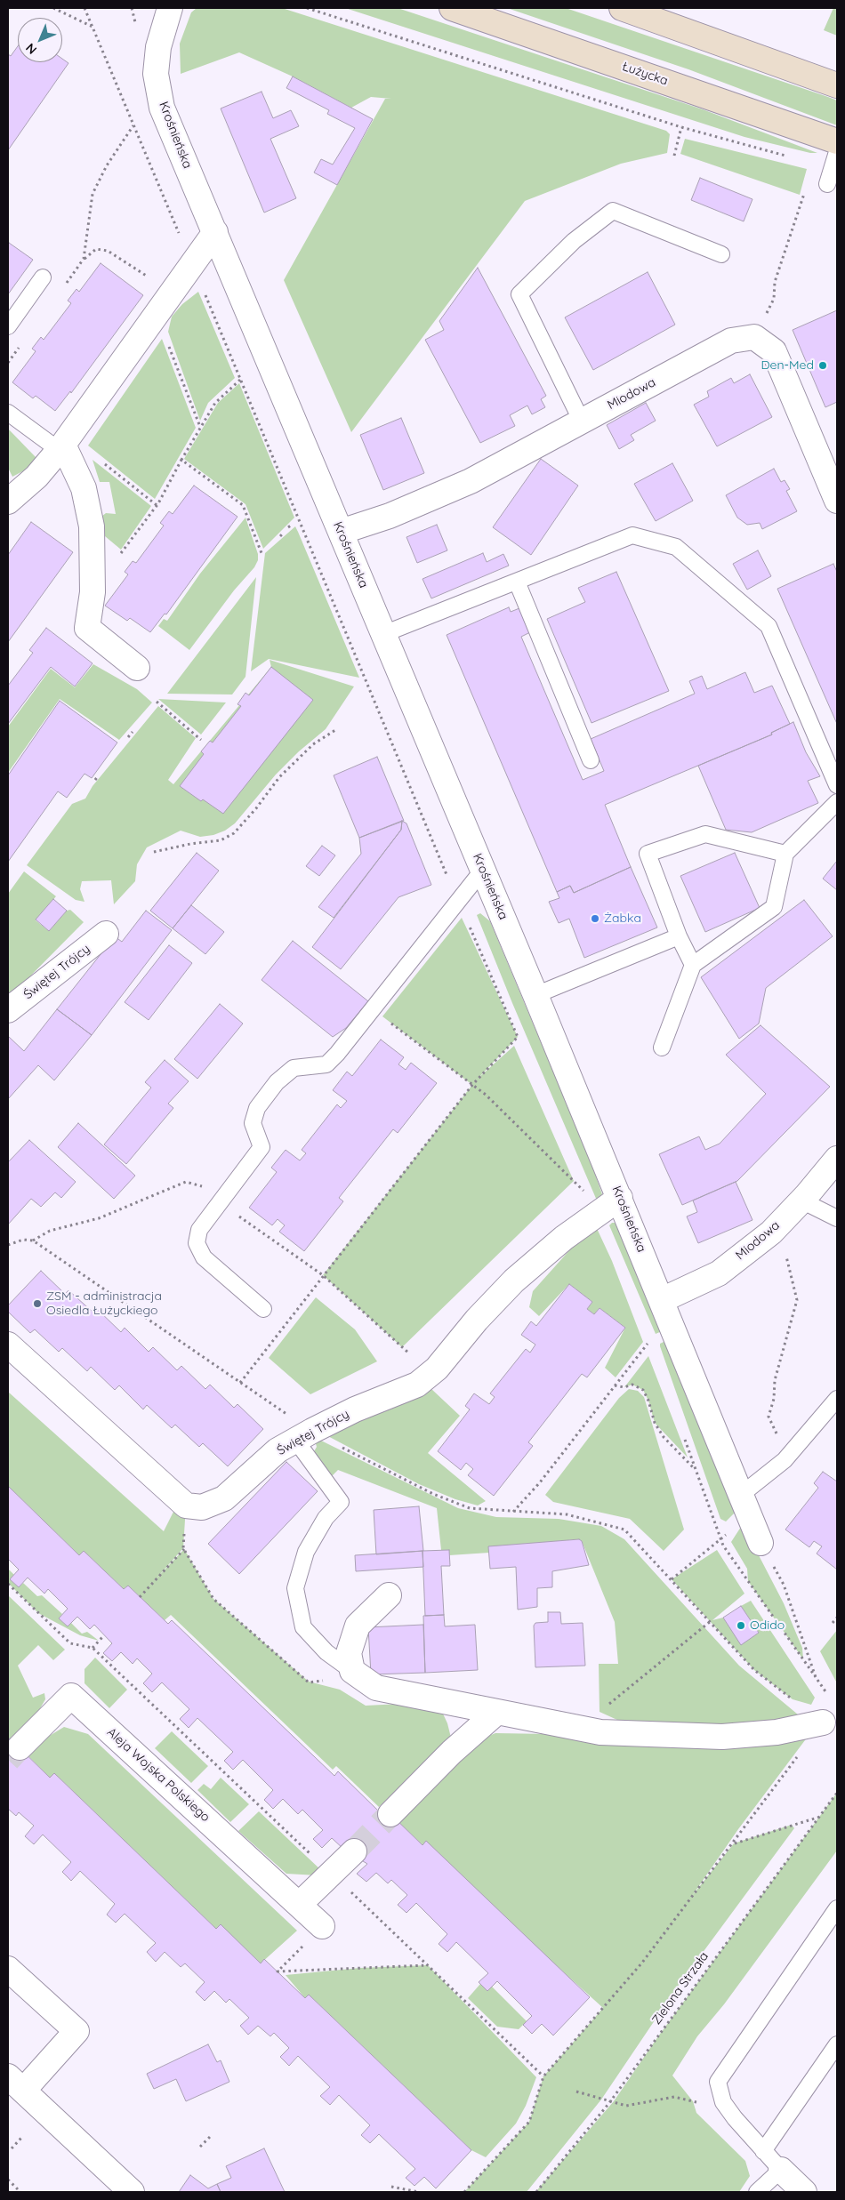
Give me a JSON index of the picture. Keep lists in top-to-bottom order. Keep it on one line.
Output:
{"streets":{"main road":["Łużycka"],"street":["Krośnieńska","Miodowa","Świętej Trójcy","Aleja Wojska Polskiego"],"path":["Zielona Strzała"]},"crossings":[["Krośnieńska","Miodowa"],["Krośnieńska","Świętej Trójcy"]],"places":["Den-Med","Żabka","ZSM - administracja Osiedla Łużyckiego","Odido"],"north":"bottom left"}
